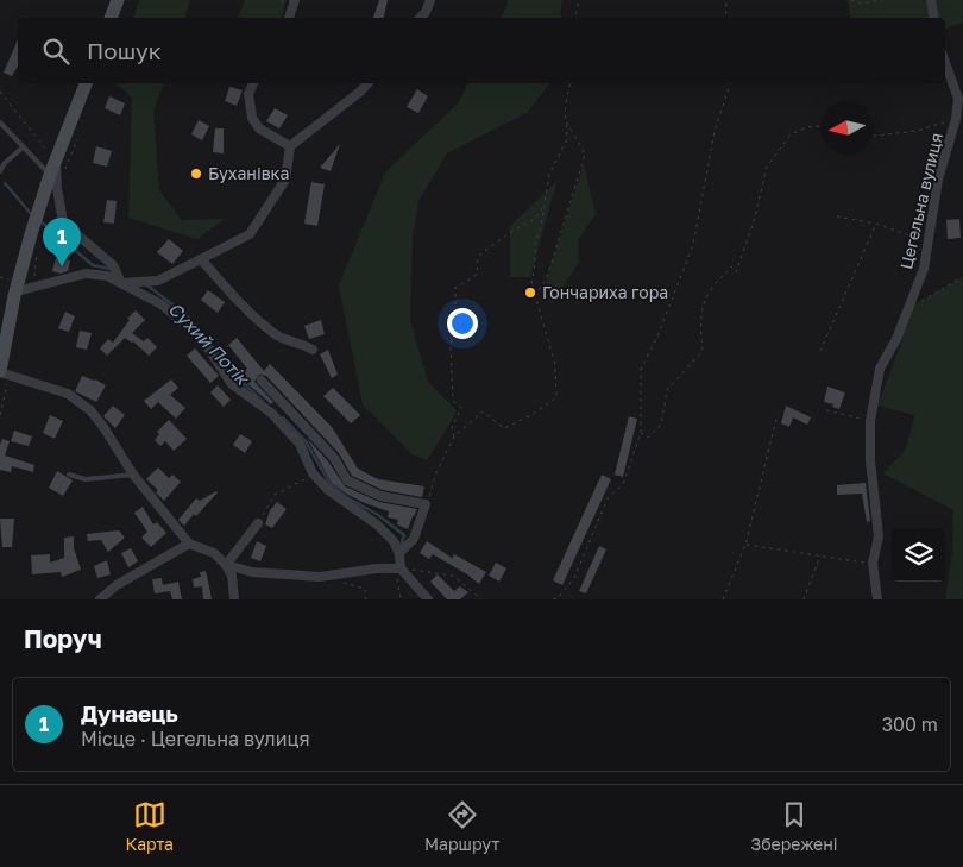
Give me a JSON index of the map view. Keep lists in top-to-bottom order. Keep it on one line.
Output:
{"streets":{"street":["Цегельна вулиця"]},"water":["Сухий Потік"],"places":["Буханівка","Гончариха гора"],"north":"left","page":{"search":"Пошук","pins":"1","heading":"Поруч","list":[{"mark":"1","name":"Дунаець","note":"Місце · Цегельна вулиця","value":"300 m"}],"nav":["Карта","Маршрут","Збережені"]}}
